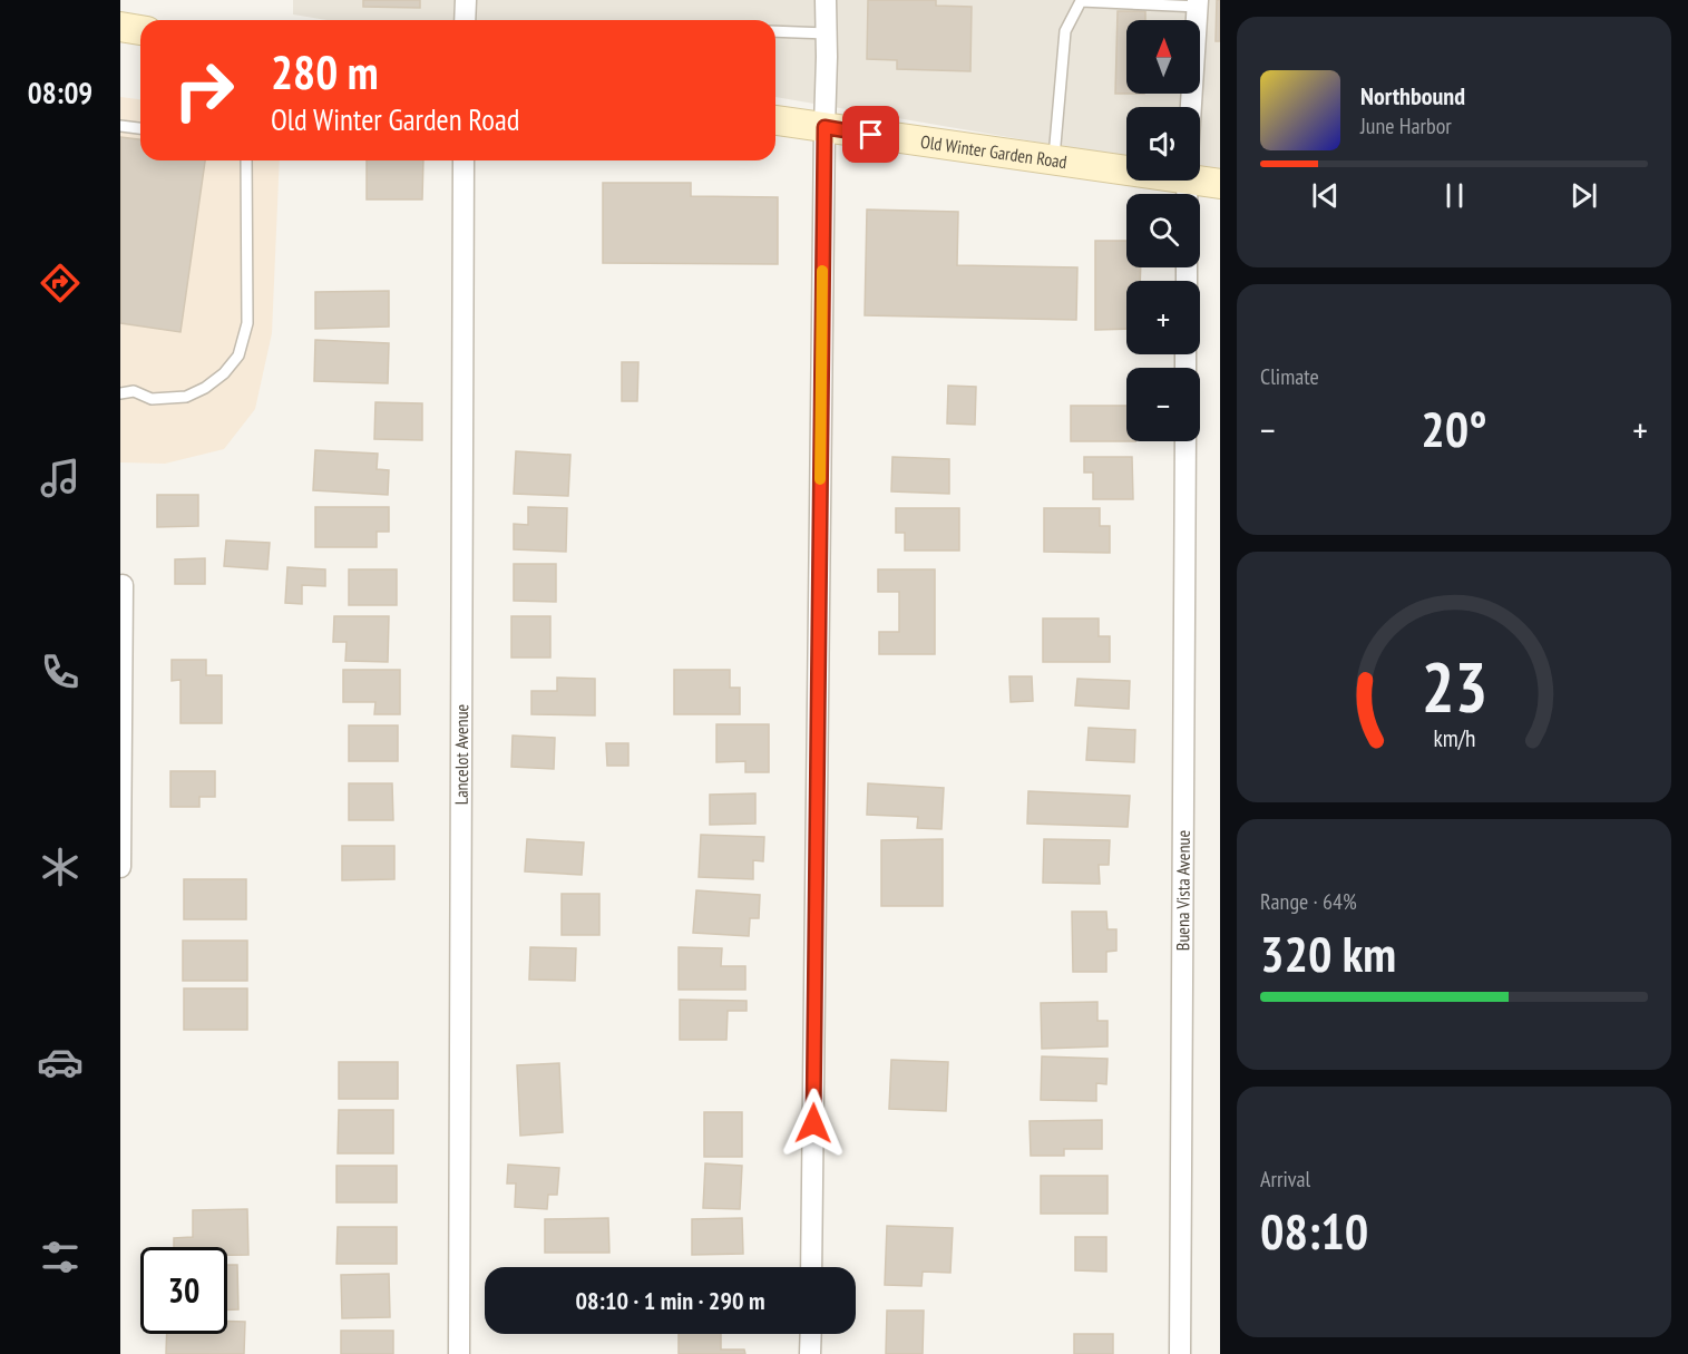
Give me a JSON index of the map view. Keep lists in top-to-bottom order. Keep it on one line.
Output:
{"streets":{"main road":["Old Winter Garden Road"],"street":["Lancelot Avenue","Buena Vista Avenue"]},"north":"top","page":{"tabs":"08:09","map_buttons":["+","−"],"turn":["280 m","Old Winter Garden Road"],"song":["Northbound","June Harbor"],"tile":["Climate",["Range · 64%","320 km"],["Arrival","08:10"]],"heat":["−","20°","+"],"limit":"30","trip":"08:10 · 1 min · 290 m","gauge":["23","km/h"]}}
